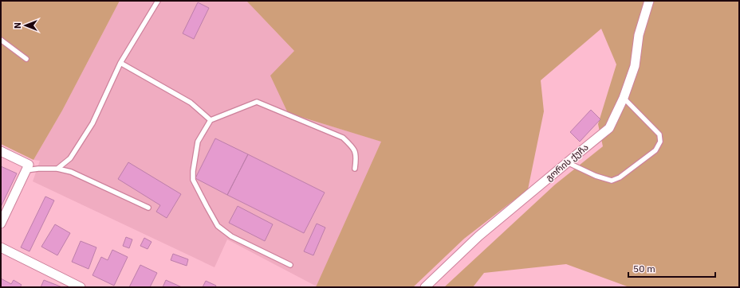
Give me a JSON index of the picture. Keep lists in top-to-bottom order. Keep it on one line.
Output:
{"streets":{"street":["გორის ქუჩა"]},"scale_bar":"50 m","north":"left"}
